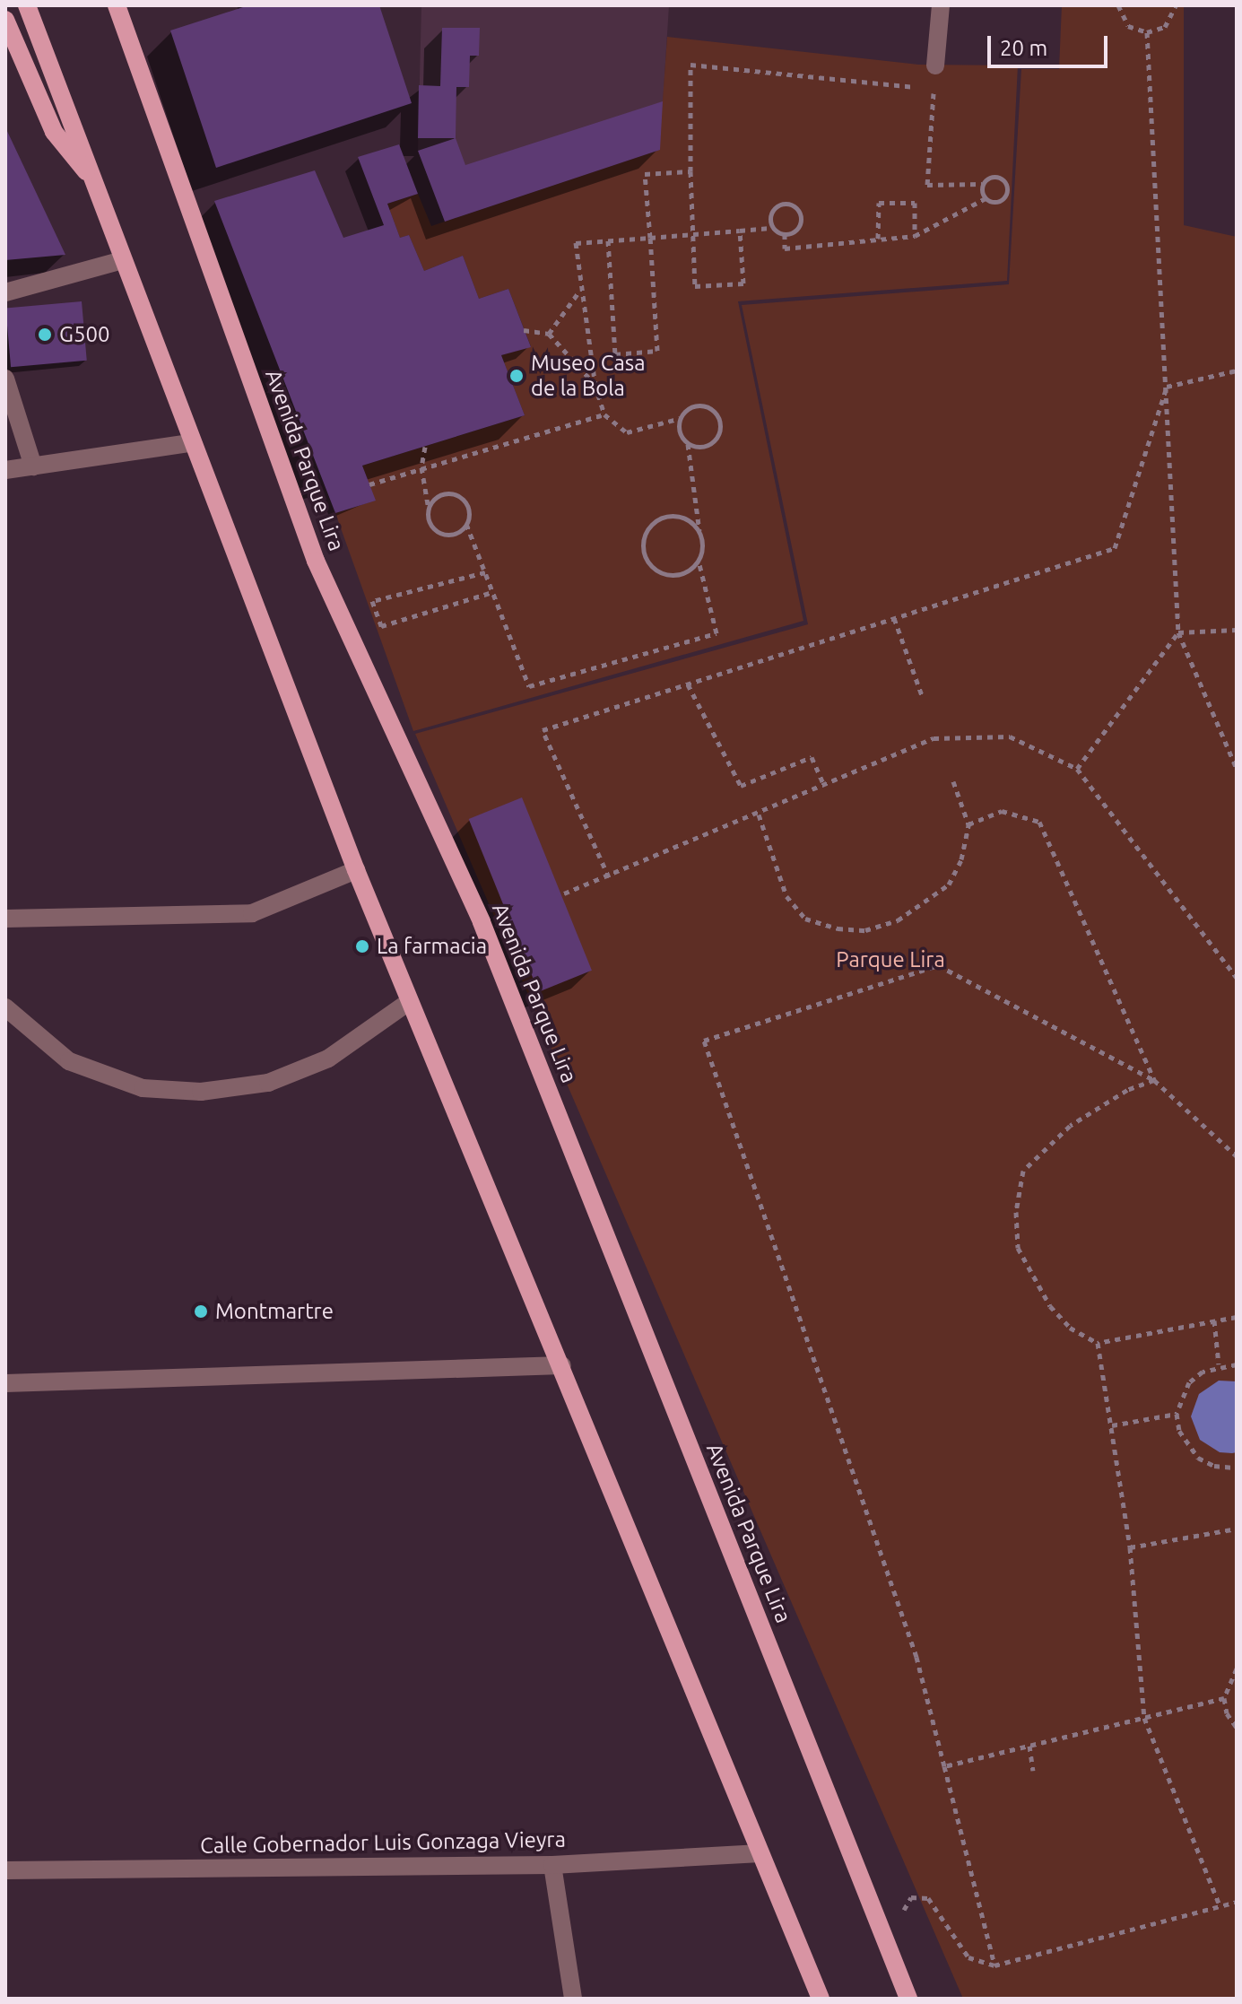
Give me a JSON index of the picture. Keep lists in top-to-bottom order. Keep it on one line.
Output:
{"streets":{"main road":["Avenida Parque Lira"],"street":["Calle Gobernador Luis Gonzaga Vieyra"]},"parks":["Parque Lira"],"places":["G500","Museo Casa de la Bola","La farmacia","Montmartre"],"scale_bar":"20 m"}
